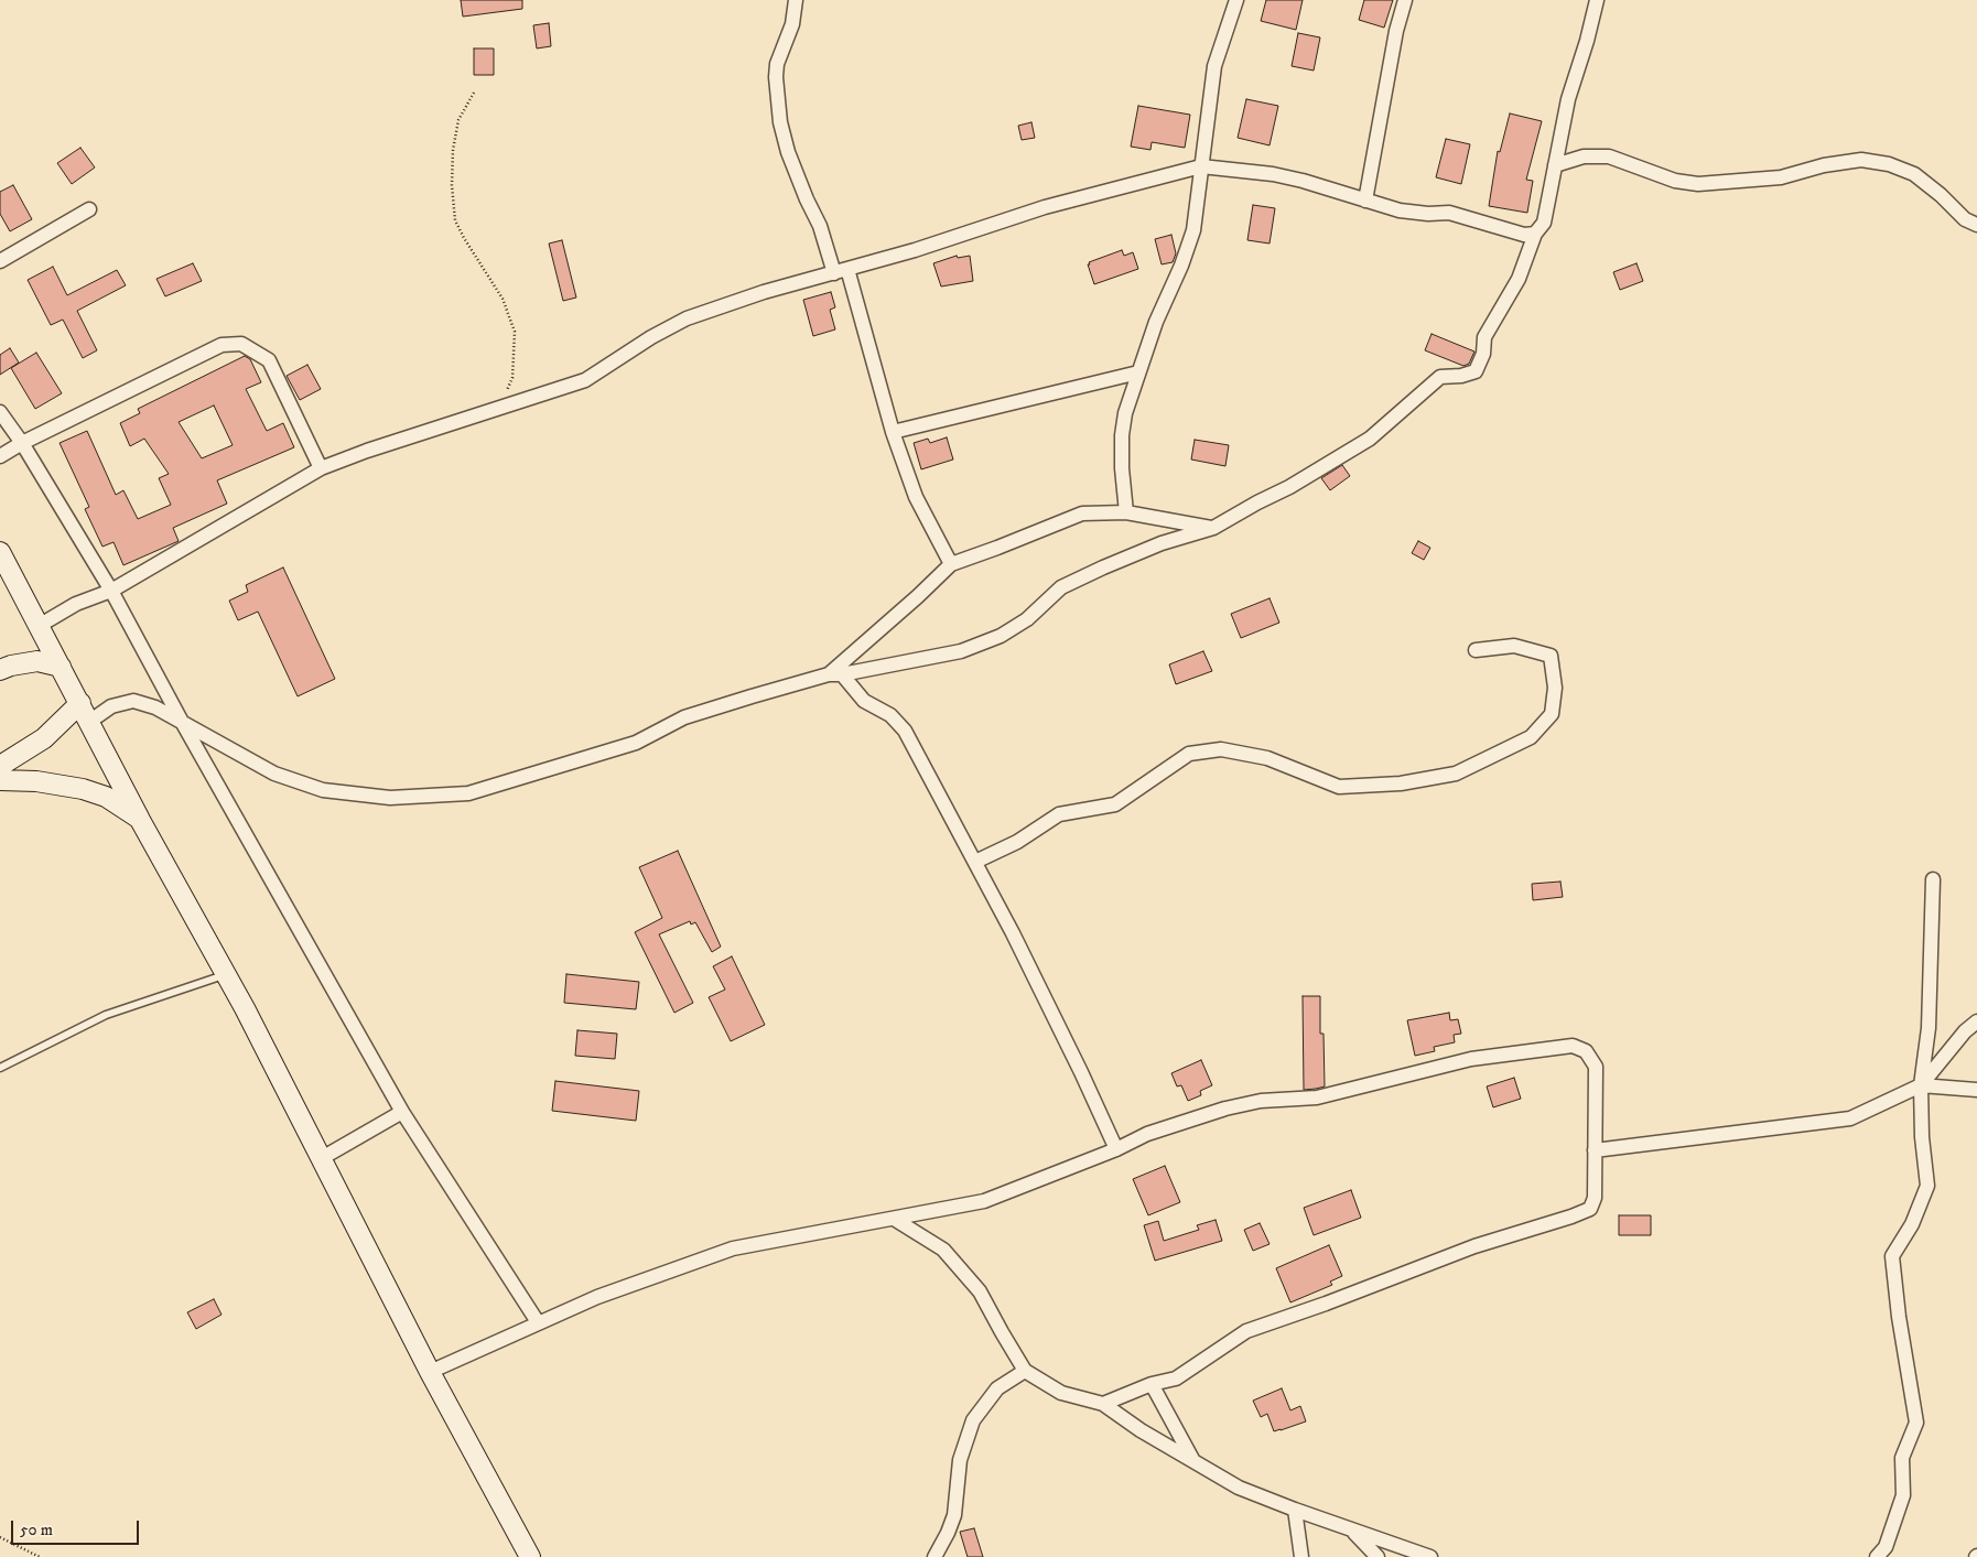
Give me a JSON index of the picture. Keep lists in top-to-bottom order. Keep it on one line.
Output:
{"scale_bar":"50 m"}
